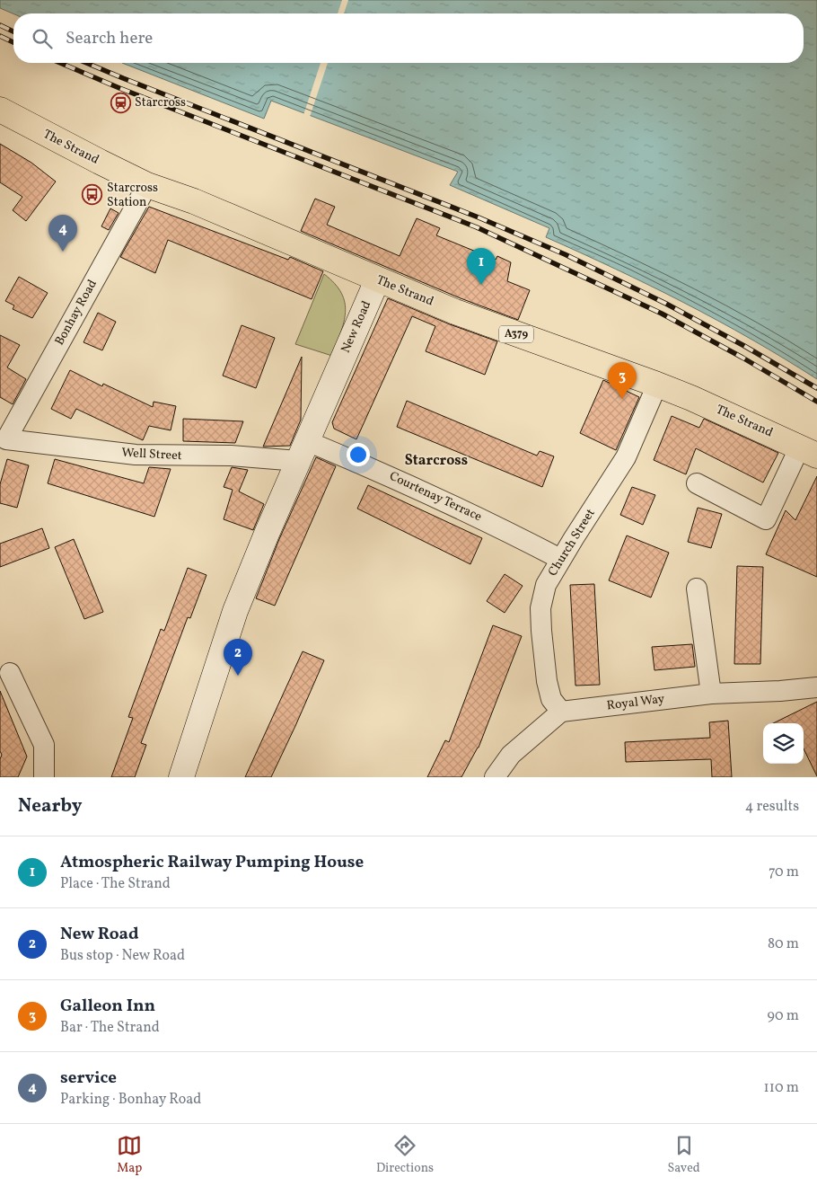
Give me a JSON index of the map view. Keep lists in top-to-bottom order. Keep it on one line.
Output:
{"streets":{"main road":["The Strand","A379"],"street":["Bonhay Road","New Road","Well Street","Courtenay Terrace","Church Street","Royal Way"]},"crossings":[["The Strand","Bonhay Road"],["The Strand","New Road"],["The Strand","Church Street"],["Bonhay Road","Well Street"],["New Road","Well Street"],["New Road","Courtenay Terrace"],["Well Street","Courtenay Terrace"],["Courtenay Terrace","Church Street"],["Church Street","Royal Way"]],"districts":["Starcross"],"places":{"station":["Starcross"],"bus stop":["Starcross Station"]},"page":{"search":"Search here","pins":["4","1","3","2"],"heading":["Nearby","4 results"],"list":[{"mark":"1","name":"Atmospheric Railway Pumping House","note":"Place · The Strand","value":"70 m"},{"mark":"2","name":"New Road","note":"Bus stop · New Road","value":"80 m"},{"mark":"3","name":"Galleon Inn","note":"Bar · The Strand","value":"90 m"},{"mark":"4","name":"service","note":"Parking · Bonhay Road","value":"110 m"}],"nav":["Map","Directions","Saved"]}}
